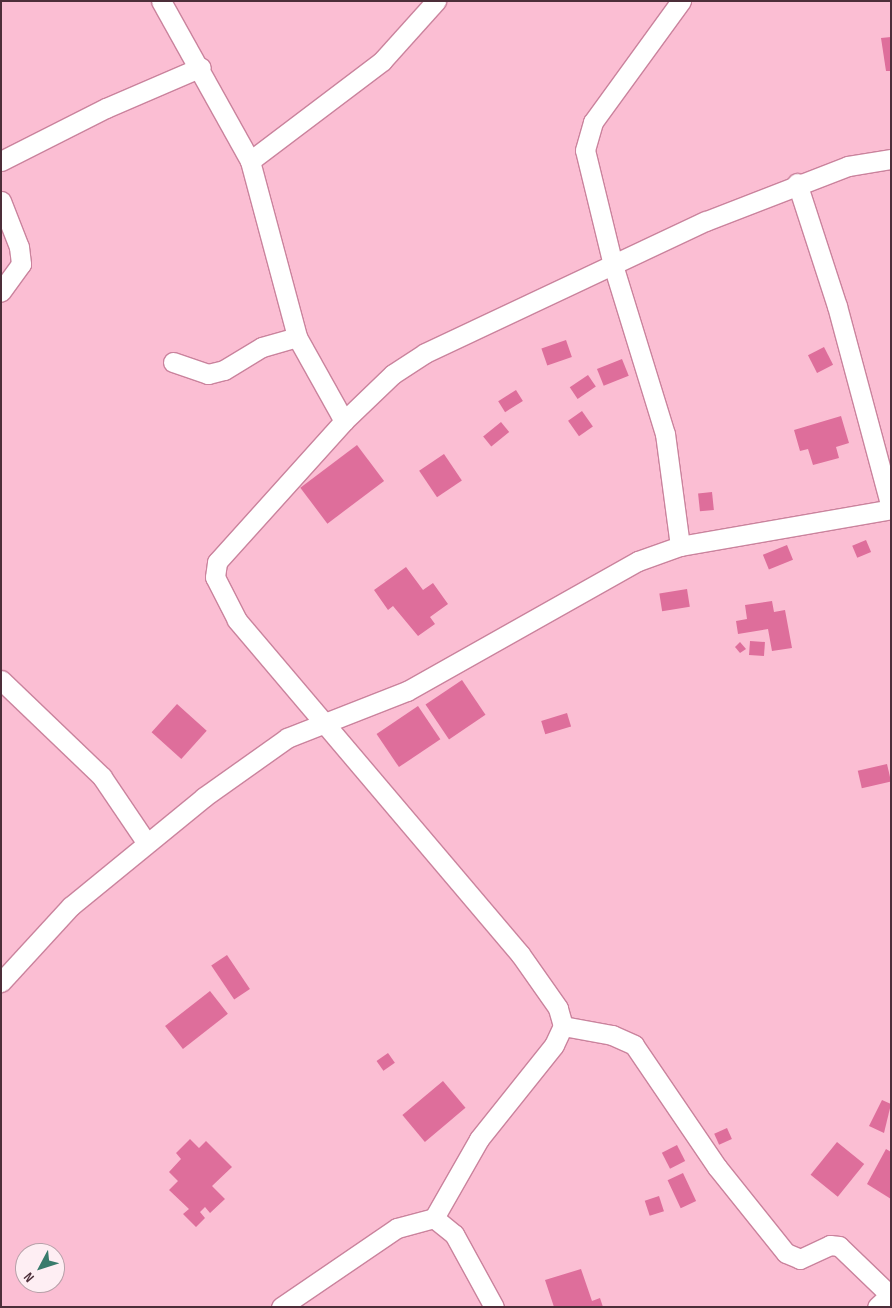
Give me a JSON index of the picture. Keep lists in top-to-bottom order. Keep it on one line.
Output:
{"north":"bottom left"}
